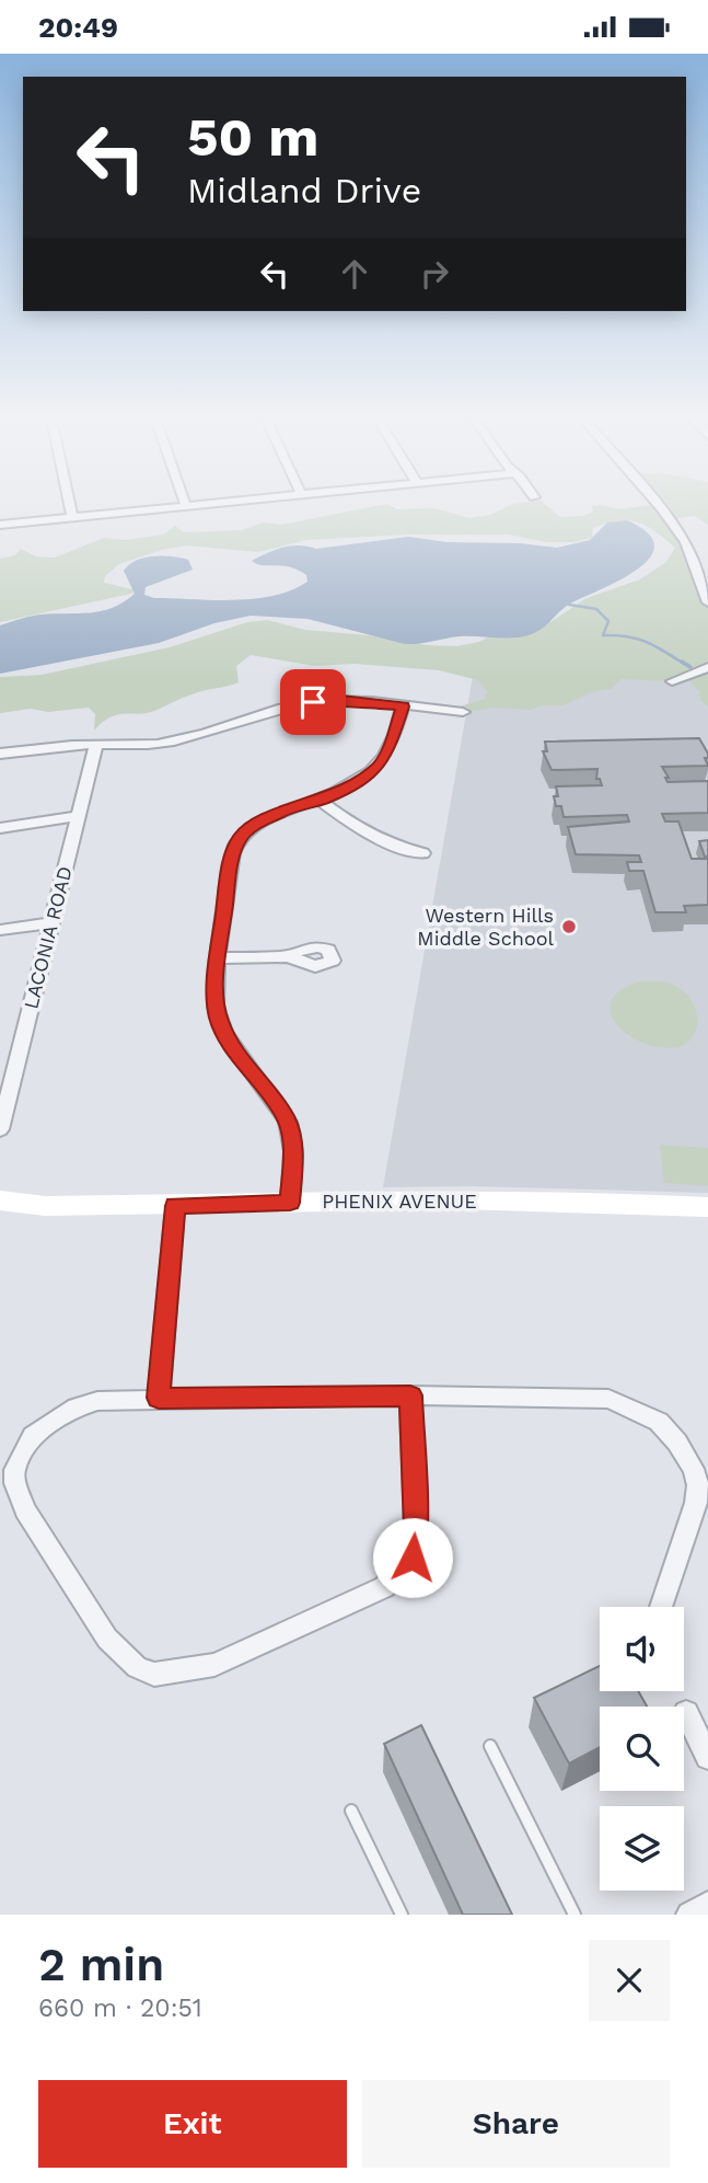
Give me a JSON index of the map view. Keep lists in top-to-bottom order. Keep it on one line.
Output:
{"streets":{"main road":["PHENIX AVENUE"],"street":["LACONIA ROAD"]},"places":["Western Hills Middle School"],"page":{"status":"20:49","turn":["50 m","Midland Drive"],"heading":["2 min","660 m · 20:51"],"buttons":["Exit","Share"]}}
